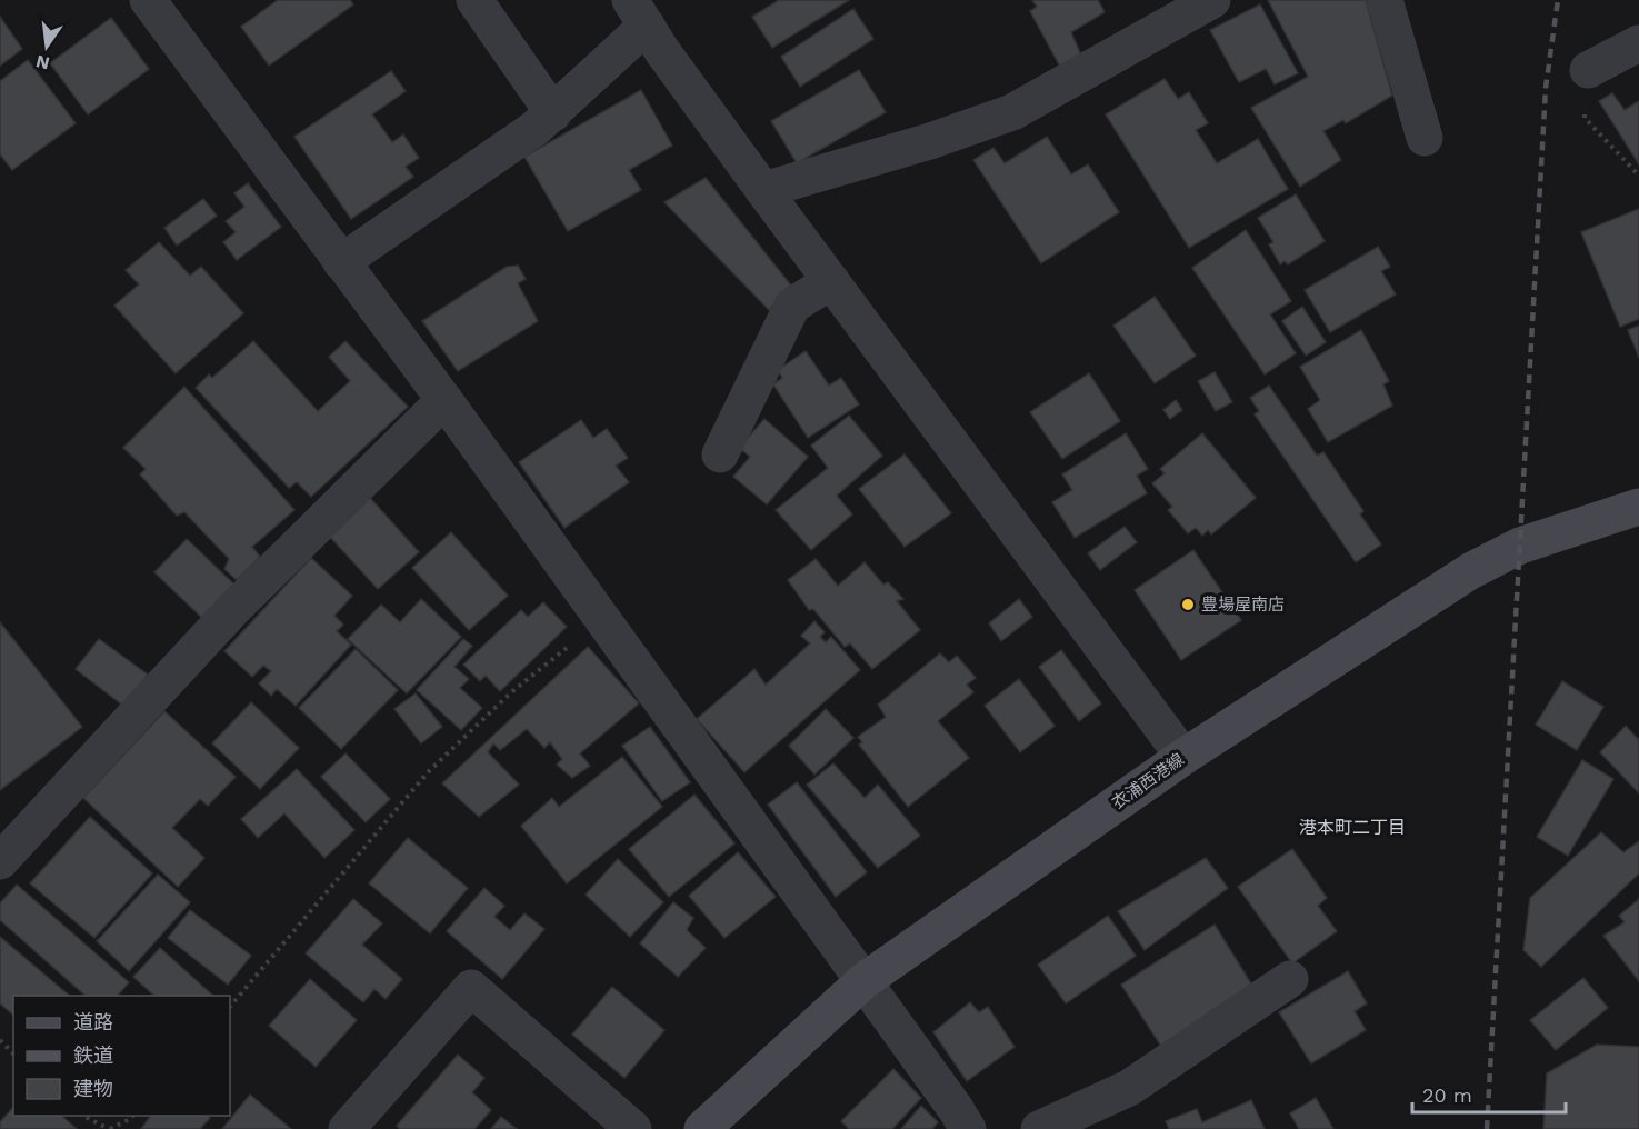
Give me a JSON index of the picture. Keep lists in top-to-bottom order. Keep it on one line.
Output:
{"streets":{"main road":["衣浦西港線"]},"districts":["港本町二丁目"],"places":["豊場屋南店"],"legend":["道路","鉄道","建物"],"scale_bar":"20 m","north":"bottom"}
